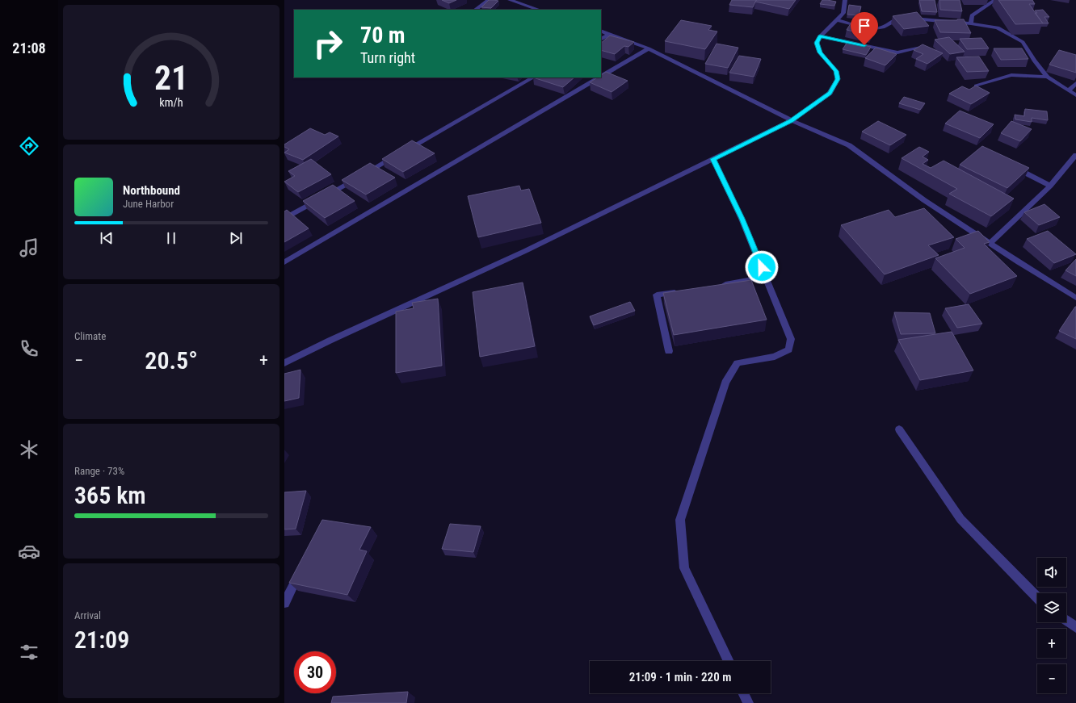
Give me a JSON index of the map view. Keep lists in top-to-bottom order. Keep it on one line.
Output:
{"page":{"tabs":"21:08","turn":["70 m","Turn right"],"song":["Northbound","June Harbor"],"tile":["Climate",["Range · 73%","365 km"],["Arrival","21:09"]],"heat":["−","20.5°","+"],"map_buttons":["+","−"],"limit":"30","trip":"21:09 · 1 min · 220 m","gauge":["21","km/h"]}}
